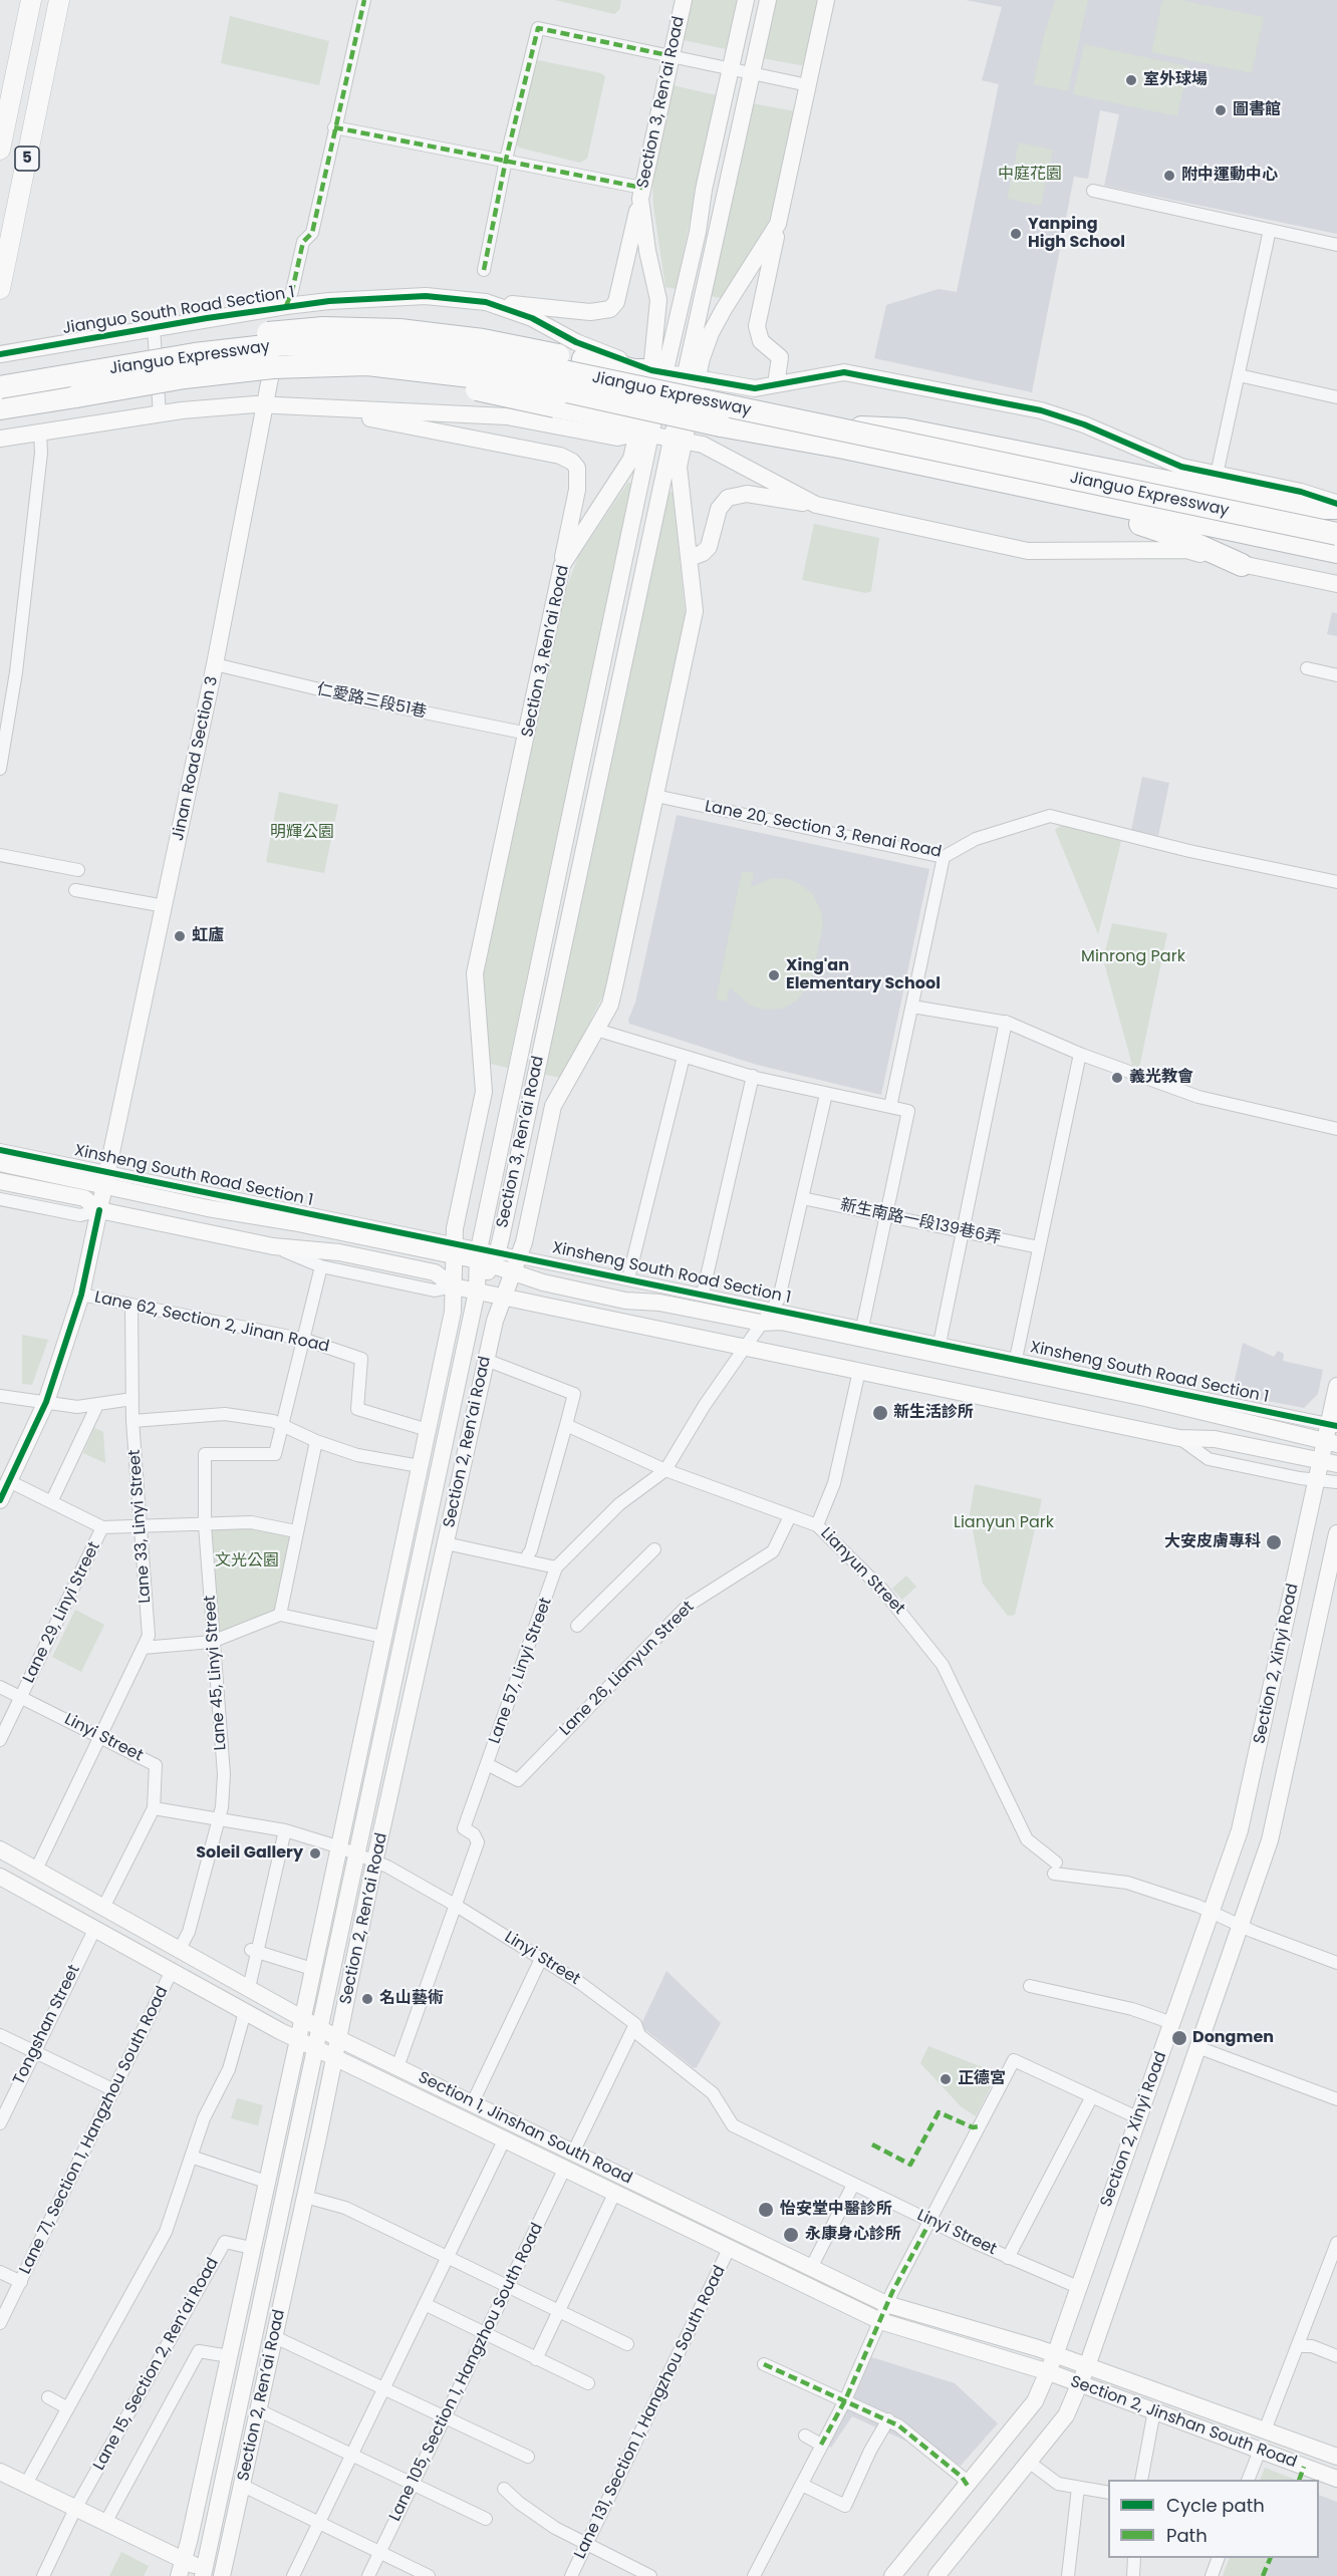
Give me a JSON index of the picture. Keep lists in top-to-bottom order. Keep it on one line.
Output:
{"streets":{"highway":["Jianguo Expressway"],"main road":["Section 3, Ren’ai Road","5","Jianguo South Road Section 1","Jinan Road Section 3","Xinsheng South Road Section 1","Section 2, Ren’ai Road","Section 2, Xinyi Road","Section 1, Jinshan South Road","Section 2, Jinshan South Road"],"street":["仁愛路三段51巷","Lane 20, Section 3, Renai Road","新生南路一段139巷6弄","Lane 62, Section 2, Jinan Road","Lane 33, Linyi Street","Lianyun Street","Lane 29, Linyi Street","Lane 26, Lianyun Street","Lane 57, Linyi Street","Lane 45, Linyi Street","Linyi Street","Tongshan Street","Lane 71, Section 1, Hangzhou South Road","Lane 15, Section 2, Ren’ai Road","Lane 105, Section 1, Hangzhou South Road","Lane 131, Section 1, Hangzhou South Road"]},"crossings":[["Section 3, Ren’ai Road","Jianguo South Road Section 1"],["Section 3, Ren’ai Road","仁愛路三段51巷"],["Section 3, Ren’ai Road","Lane 20, Section 3, Renai Road"],["Section 3, Ren’ai Road","Xinsheng South Road Section 1"],["Section 3, Ren’ai Road","Section 2, Ren’ai Road"],["Jianguo South Road Section 1","Jinan Road Section 3"],["仁愛路三段51巷","Jinan Road Section 3"],["Jinan Road Section 3","Xinsheng South Road Section 1"],["Jinan Road Section 3","Lane 62, Section 2, Jinan Road"],["Xinsheng South Road Section 1","Section 2, Ren’ai Road"],["Xinsheng South Road Section 1","Section 2, Xinyi Road"],["Lane 62, Section 2, Jinan Road","Lane 33, Linyi Street"],["Section 2, Ren’ai Road","Linyi Street"],["Section 2, Ren’ai Road","Section 1, Jinshan South Road"],["Lane 33, Linyi Street","Linyi Street"],["Lane 33, Linyi Street","Section 1, Jinshan South Road"],["Lianyun Street","Section 2, Xinyi Road"],["Lianyun Street","Lane 26, Lianyun Street"],["Lianyun Street","Lane 57, Linyi Street"],["Lane 29, Linyi Street","Linyi Street"],["Section 2, Xinyi Road","Linyi Street"],["Section 2, Xinyi Road","Section 1, Jinshan South Road"],["Section 2, Xinyi Road","Section 2, Jinshan South Road"],["Lane 26, Lianyun Street","Lane 57, Linyi Street"],["Lane 57, Linyi Street","Linyi Street"],["Lane 45, Linyi Street","Linyi Street"],["Lane 45, Linyi Street","Section 1, Jinshan South Road"],["Tongshan Street","Section 1, Jinshan South Road"],["Section 1, Jinshan South Road","Lane 71, Section 1, Hangzhou South Road"],["Section 1, Jinshan South Road","Lane 105, Section 1, Hangzhou South Road"],["Section 1, Jinshan South Road","Lane 131, Section 1, Hangzhou South Road"],["Section 1, Jinshan South Road","Section 2, Jinshan South Road"]],"parks":["中庭花園","明輝公園","Minrong Park","Lianyun Park","文光公園"],"places":["室外球場","圖書館","附中運動中心","Yanping High School","虹廬","Xing'an Elementary School","義光教會","新生活診所","大安皮膚專科","Soleil Gallery","名山藝術","Dongmen","正德宮","怡安堂中醫診所","永康身心診所"],"legend":["Cycle path","Path"]}
